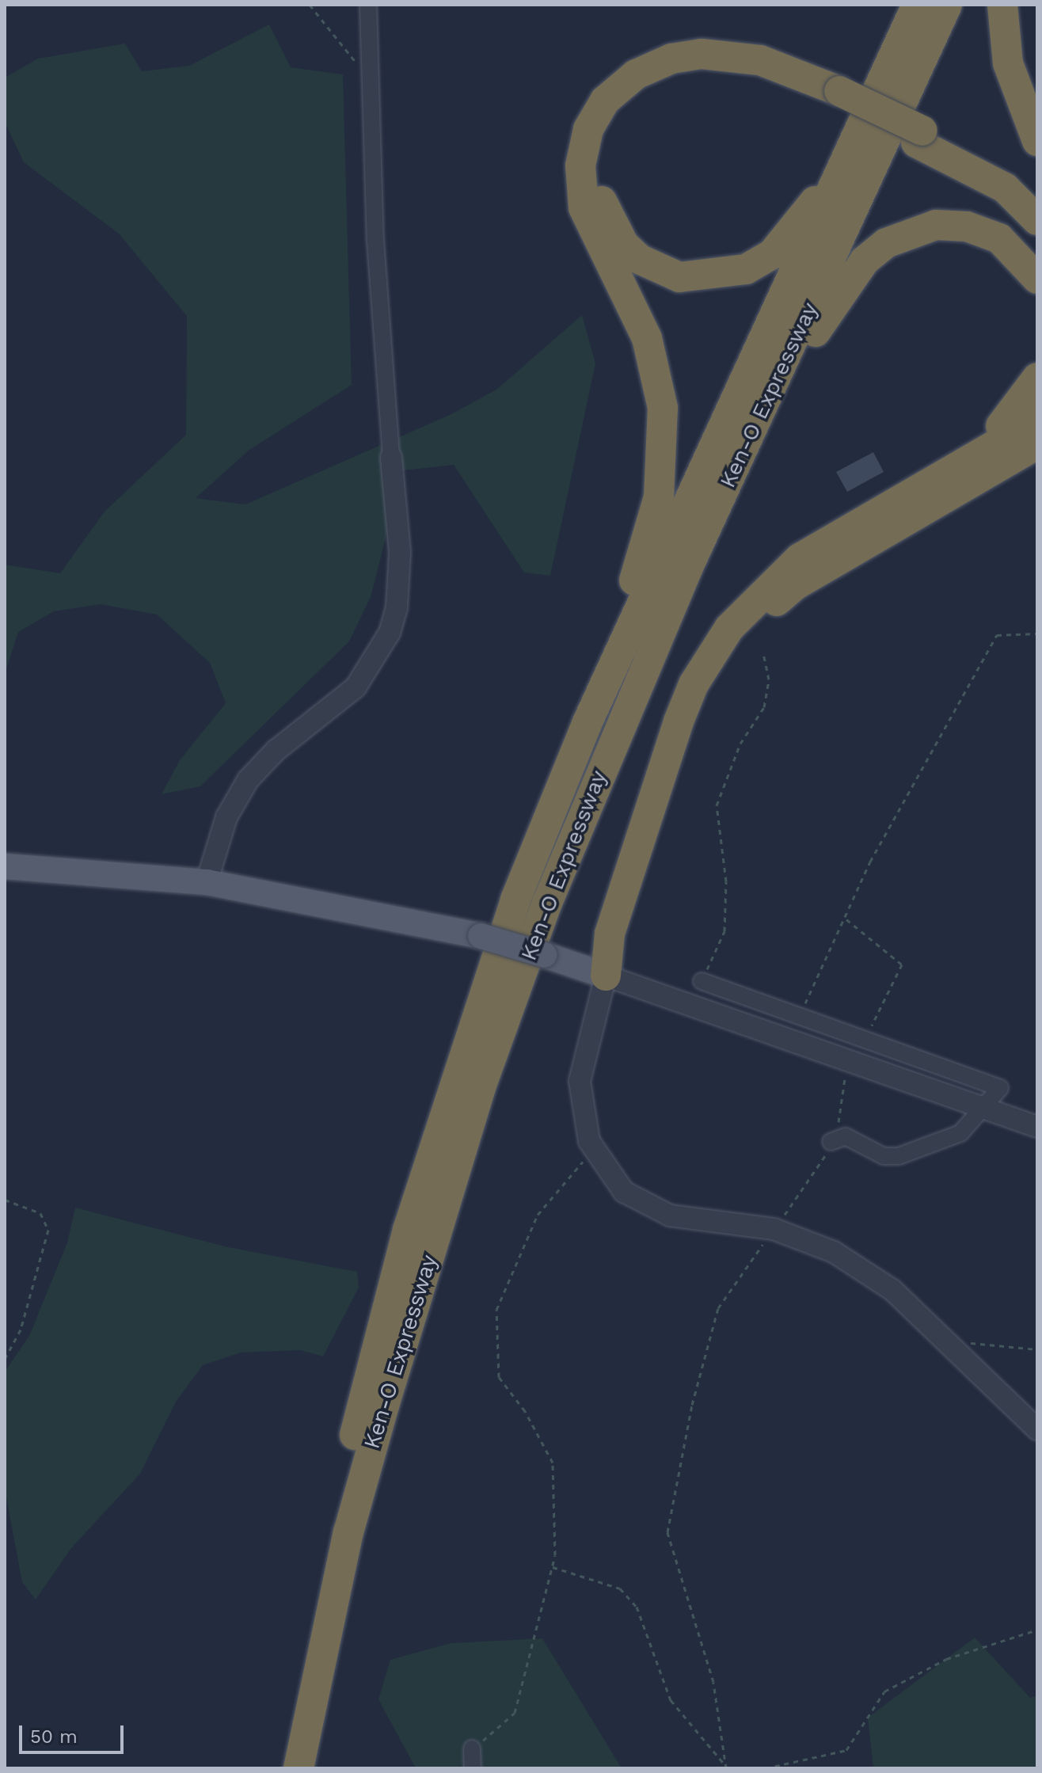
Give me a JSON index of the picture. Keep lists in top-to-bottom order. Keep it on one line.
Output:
{"streets":{"highway":["Ken-O Expressway"]},"scale_bar":"50 m"}
